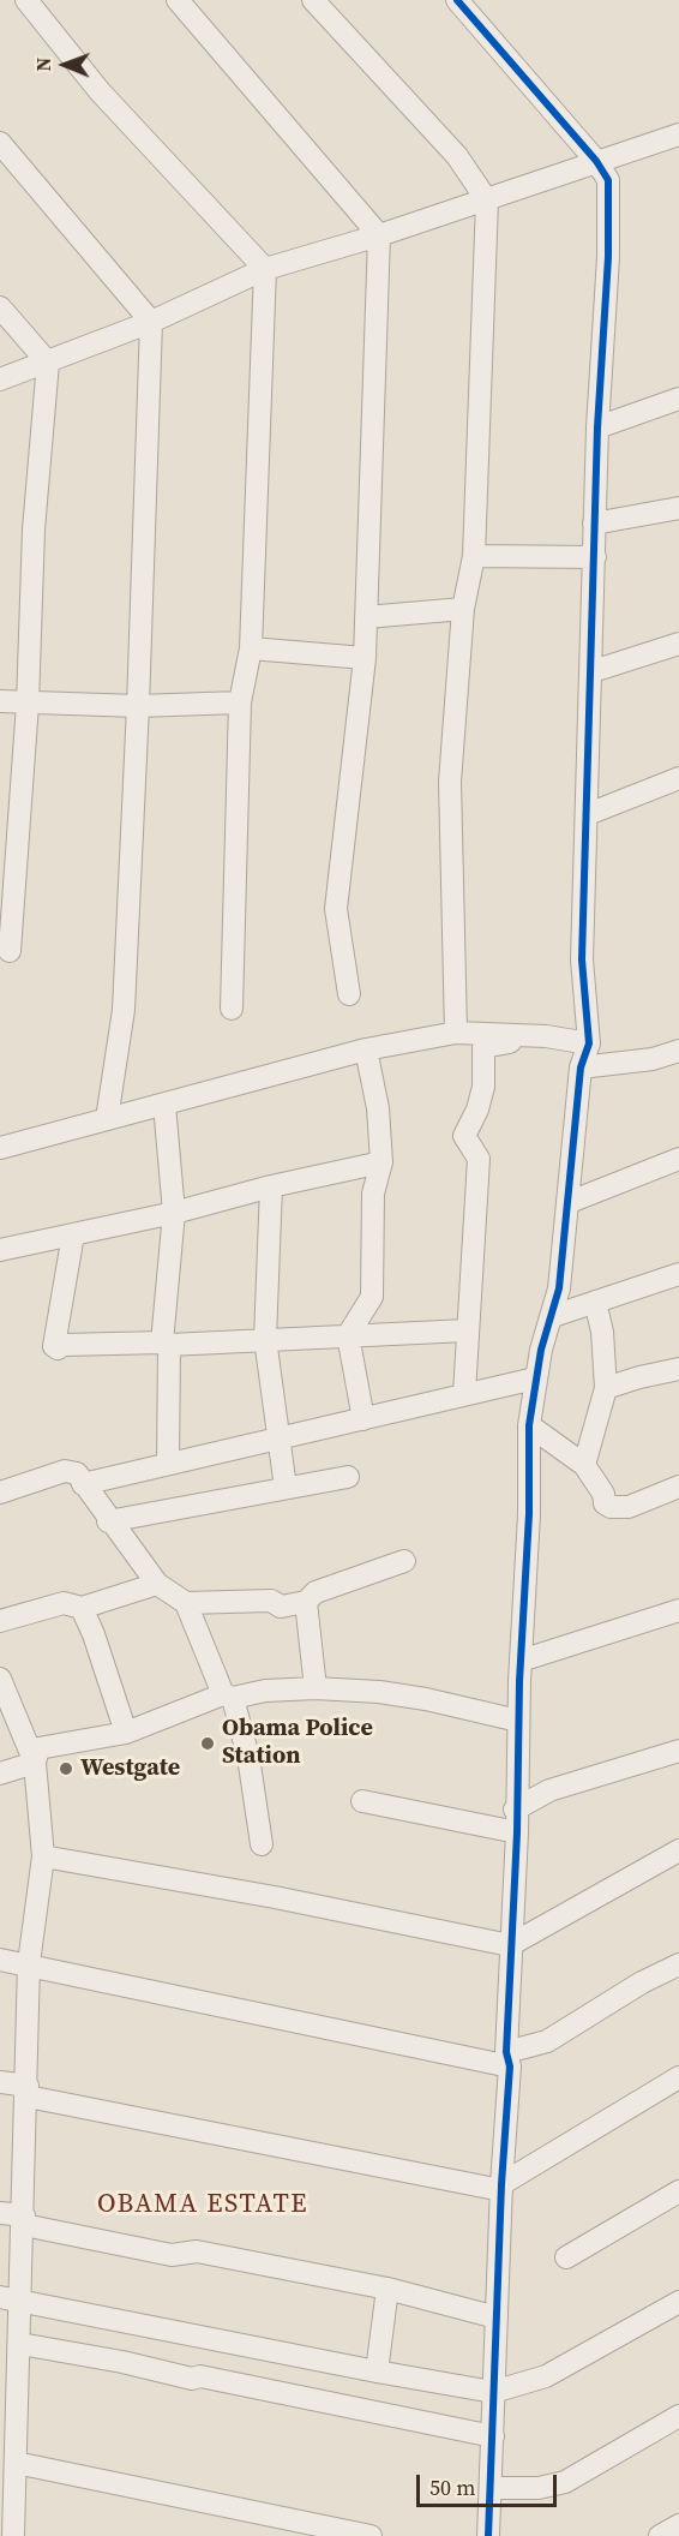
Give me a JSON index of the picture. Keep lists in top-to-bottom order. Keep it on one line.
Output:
{"districts":["OBAMA ESTATE"],"places":["Obama Police Station","Westgate"],"scale_bar":"50 m","north":"left"}
